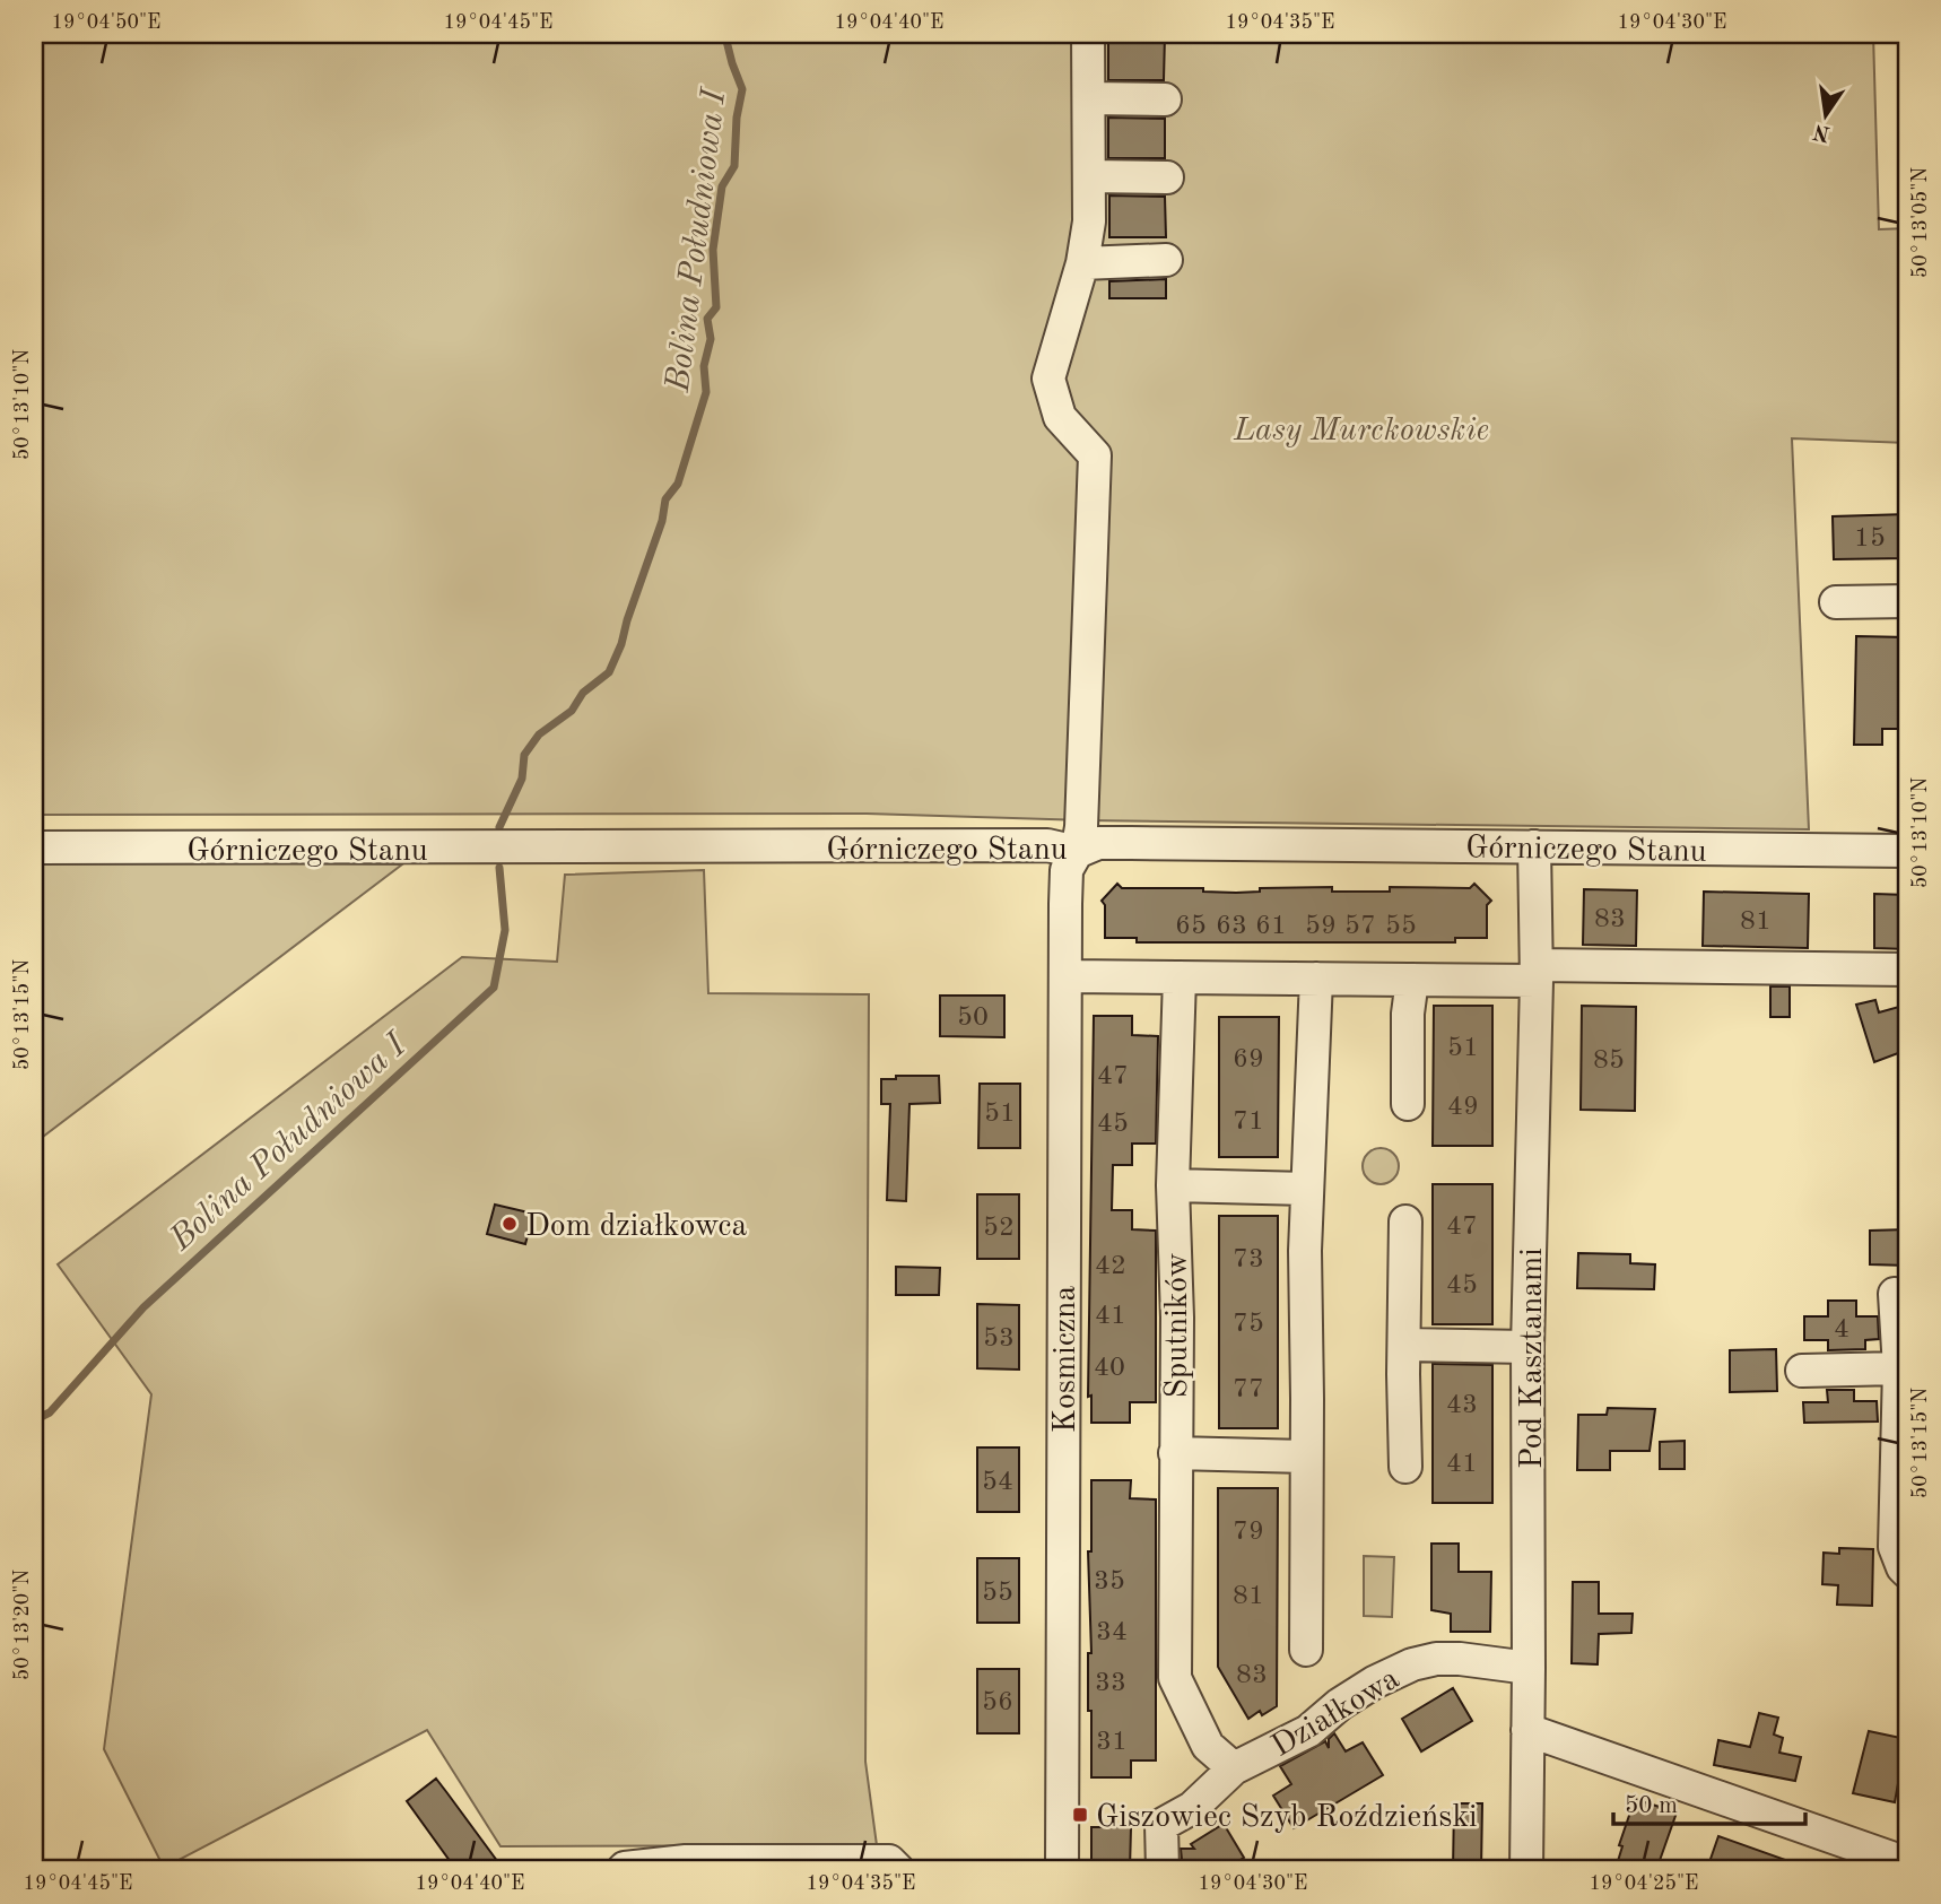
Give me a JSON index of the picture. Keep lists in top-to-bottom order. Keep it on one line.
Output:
{"streets":{"street":["Górniczego Stanu","Sputników","Pod Kasztanami","Kosmiczna","Działkowa"]},"crossings":[["Górniczego Stanu","Pod Kasztanami"],["Górniczego Stanu","Kosmiczna"],["Sputników","Działkowa"],["Pod Kasztanami","Działkowa"]],"water":["Bolina Południowa I"],"parks":["Lasy Murckowskie"],"places":{"other":["Dom działkowca"],"transit":["Giszowiec Szyb Roździeński"]},"house_numbers":["15","83","81","65","63","61","59","57","55","50","51","69","85","47","49","51","71","45","47","52","73","42","45","41","75","4","53","40","77","43","41","54","79","35","55","81","34","83","33","56","31"],"scale_bar":"50 m","north":"bottom","coordinates":["19°04'50\"E","19°04'45\"E","19°04'40\"E","19°04'35\"E","19°04'30\"E","50°13'05\"N","50°13'10\"N","50°13'15\"N","50°13'20\"N","19°04'25\"E"]}
